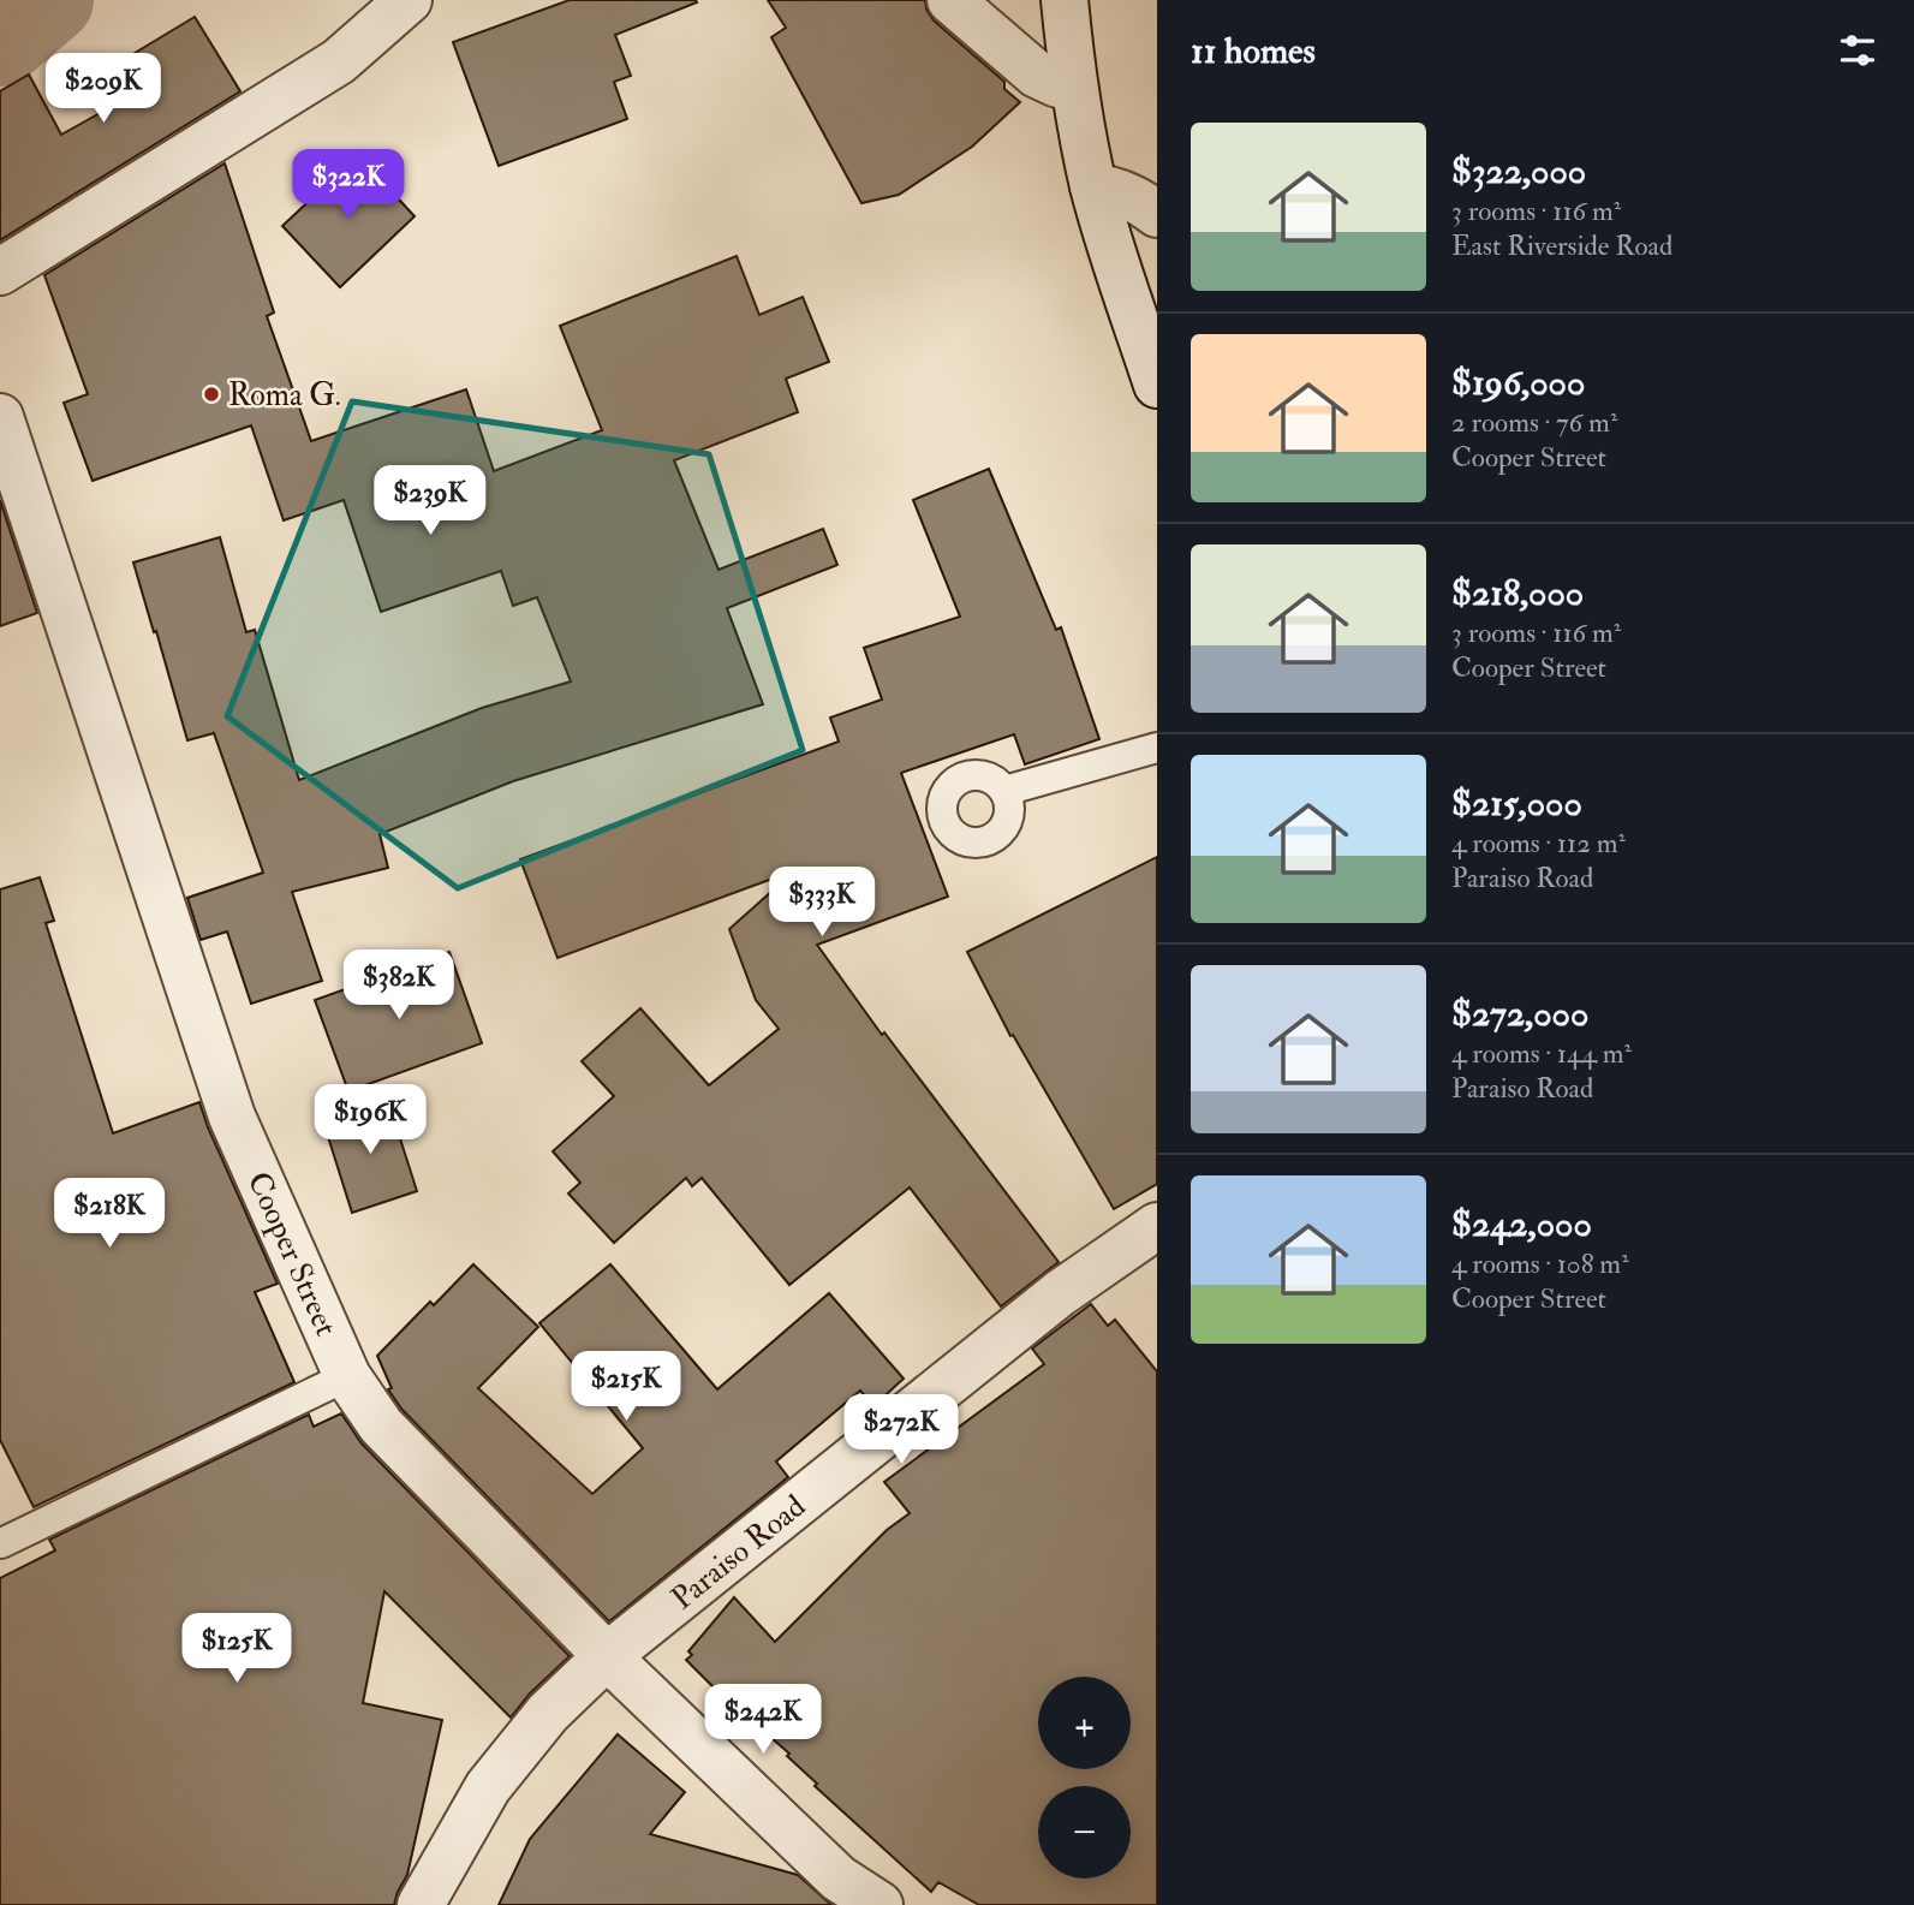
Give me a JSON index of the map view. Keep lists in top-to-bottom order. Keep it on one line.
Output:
{"streets":{"street":["Cooper Street","Paraiso Road"]},"crossings":[["Cooper Street","Paraiso Road"]],"places":["Roma G."],"page":{"heading":"11 homes","price":["$209K","$322K","$239K","$333K","$382K","$196K","$218K","$215K","$272K","$125K","$242K"],"list":[{"name":"$322,000","note":"3 rooms · 116 m² · East Riverside Road"},{"name":"$196,000","note":"2 rooms · 76 m² · Cooper Street"},{"name":"$218,000","note":"3 rooms · 116 m² · Cooper Street"},{"name":"$215,000","note":"4 rooms · 112 m² · Paraiso Road"},{"name":"$272,000","note":"4 rooms · 144 m² · Paraiso Road"},{"name":"$242,000","note":"4 rooms · 108 m² · Cooper Street"}],"map_buttons":["+","−"]}}
